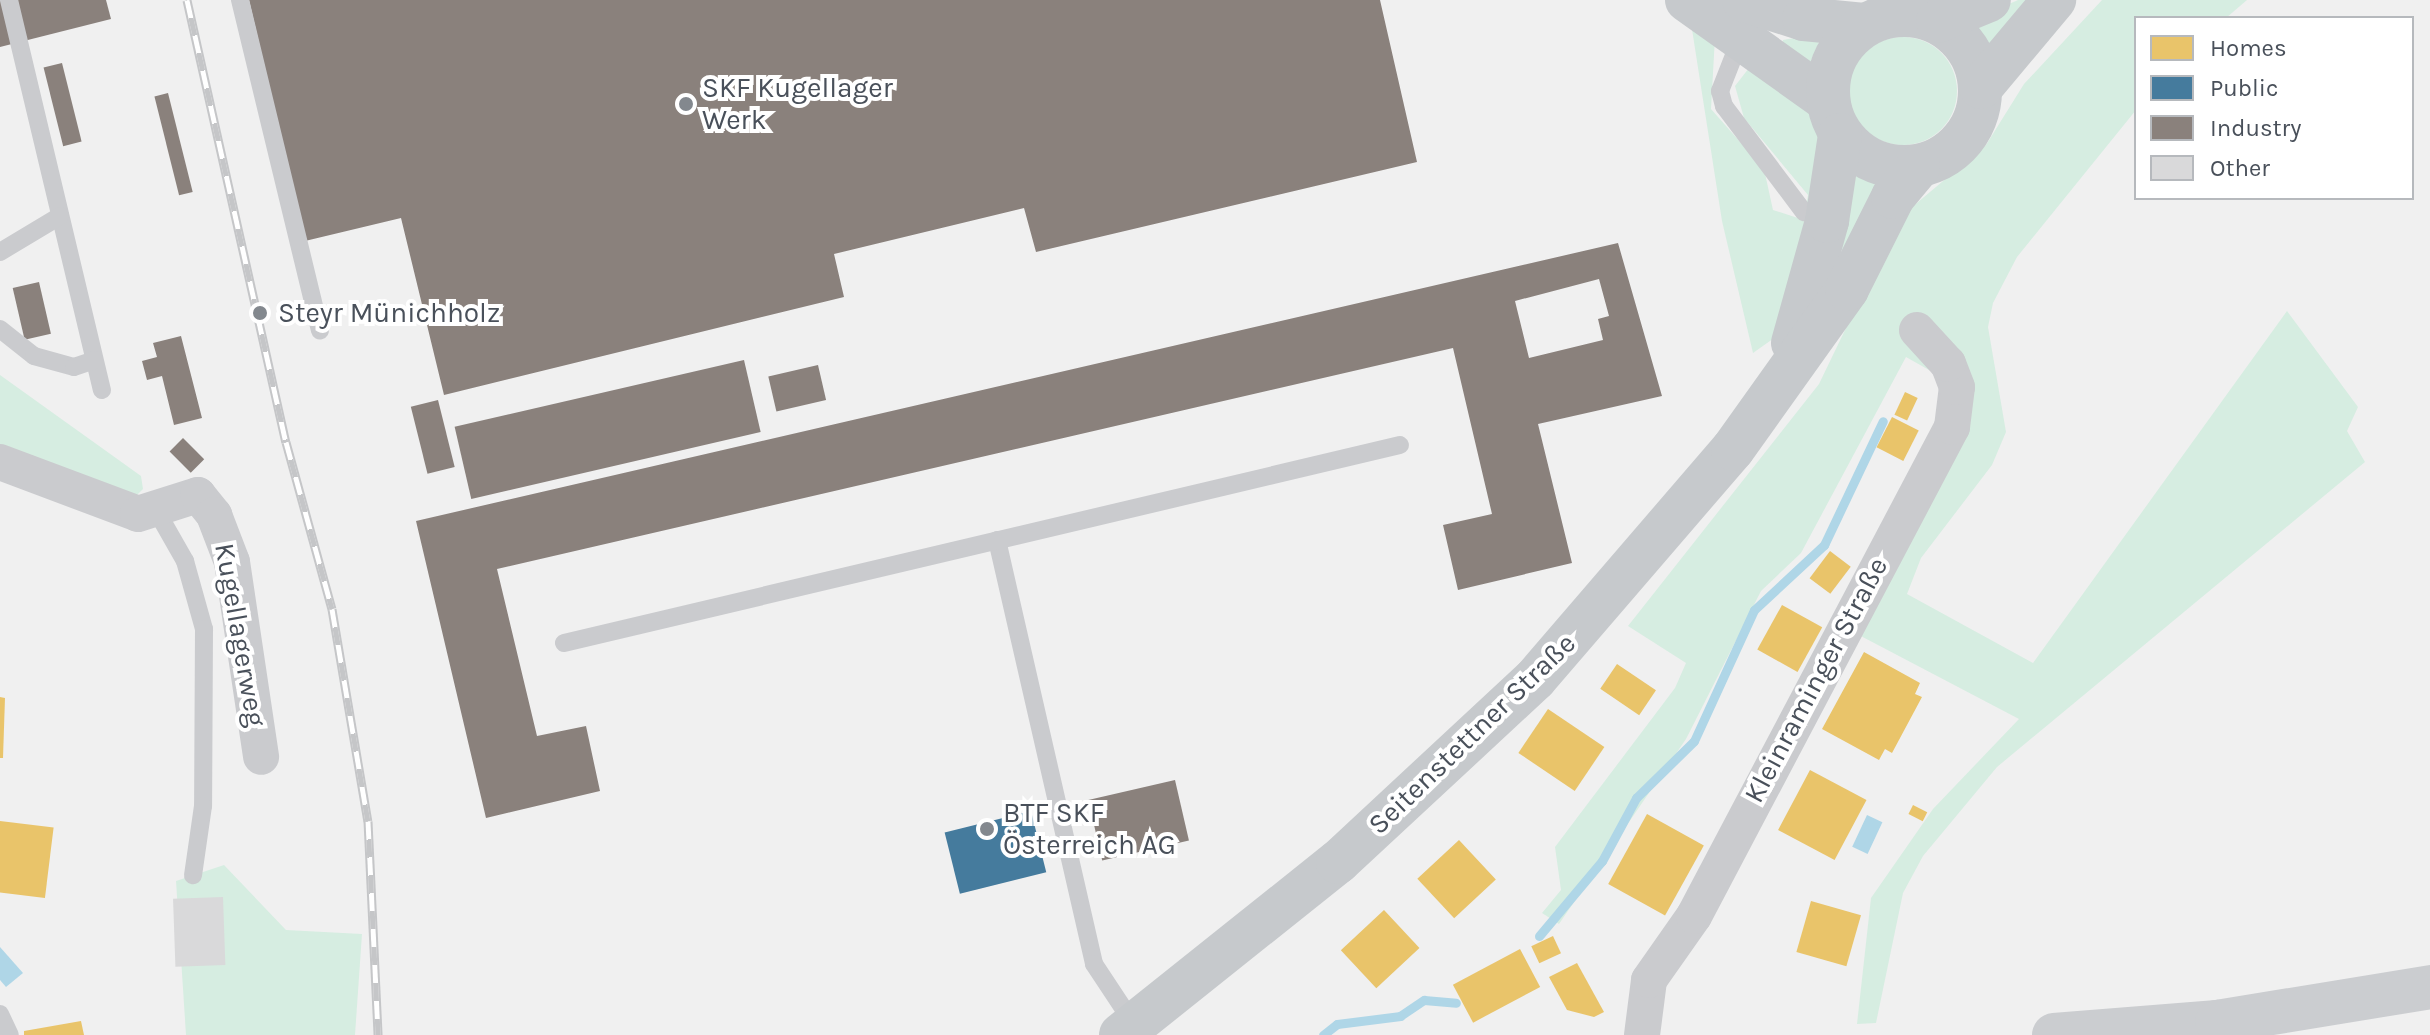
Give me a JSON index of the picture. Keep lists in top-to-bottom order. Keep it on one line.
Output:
{"streets":{"main road":["Seitenstettner Straße"],"street":["Kugellagerweg","Kleinraminger Straße"]},"places":["SKF Kugellager Werk","Steyr Münichholz","BTF SKF Österreich AG"],"legend":["Homes","Public","Industry","Other"]}
